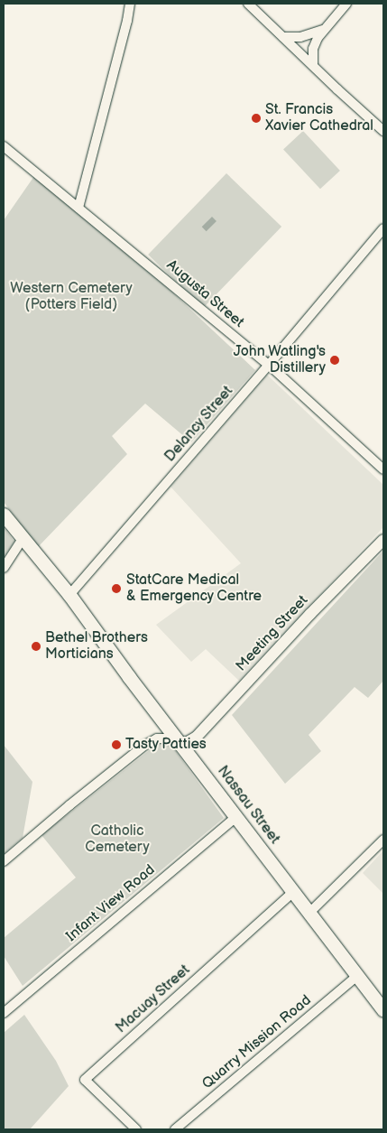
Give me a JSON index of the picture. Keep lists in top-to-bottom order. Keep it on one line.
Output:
{"streets":{"main road":["Nassau Street"],"street":["Augusta Street","Delancy Street","Meeting Street","Infant View Road","Macuay Street","Quarry Mission Road"]},"crossings":[["Augusta Street","Delancy Street"],["Delancy Street","Nassau Street"],["Meeting Street","Nassau Street"],["Nassau Street","Infant View Road"],["Nassau Street","Macuay Street"],["Nassau Street","Quarry Mission Road"]],"parks":["Western Cemetery (Potters Field)","Catholic Cemetery"],"places":["St. Francis Xavier Cathedral","John Watling's Distillery","StatCare Medical & Emergency Centre","Bethel Brothers Morticians","Tasty Patties"]}
